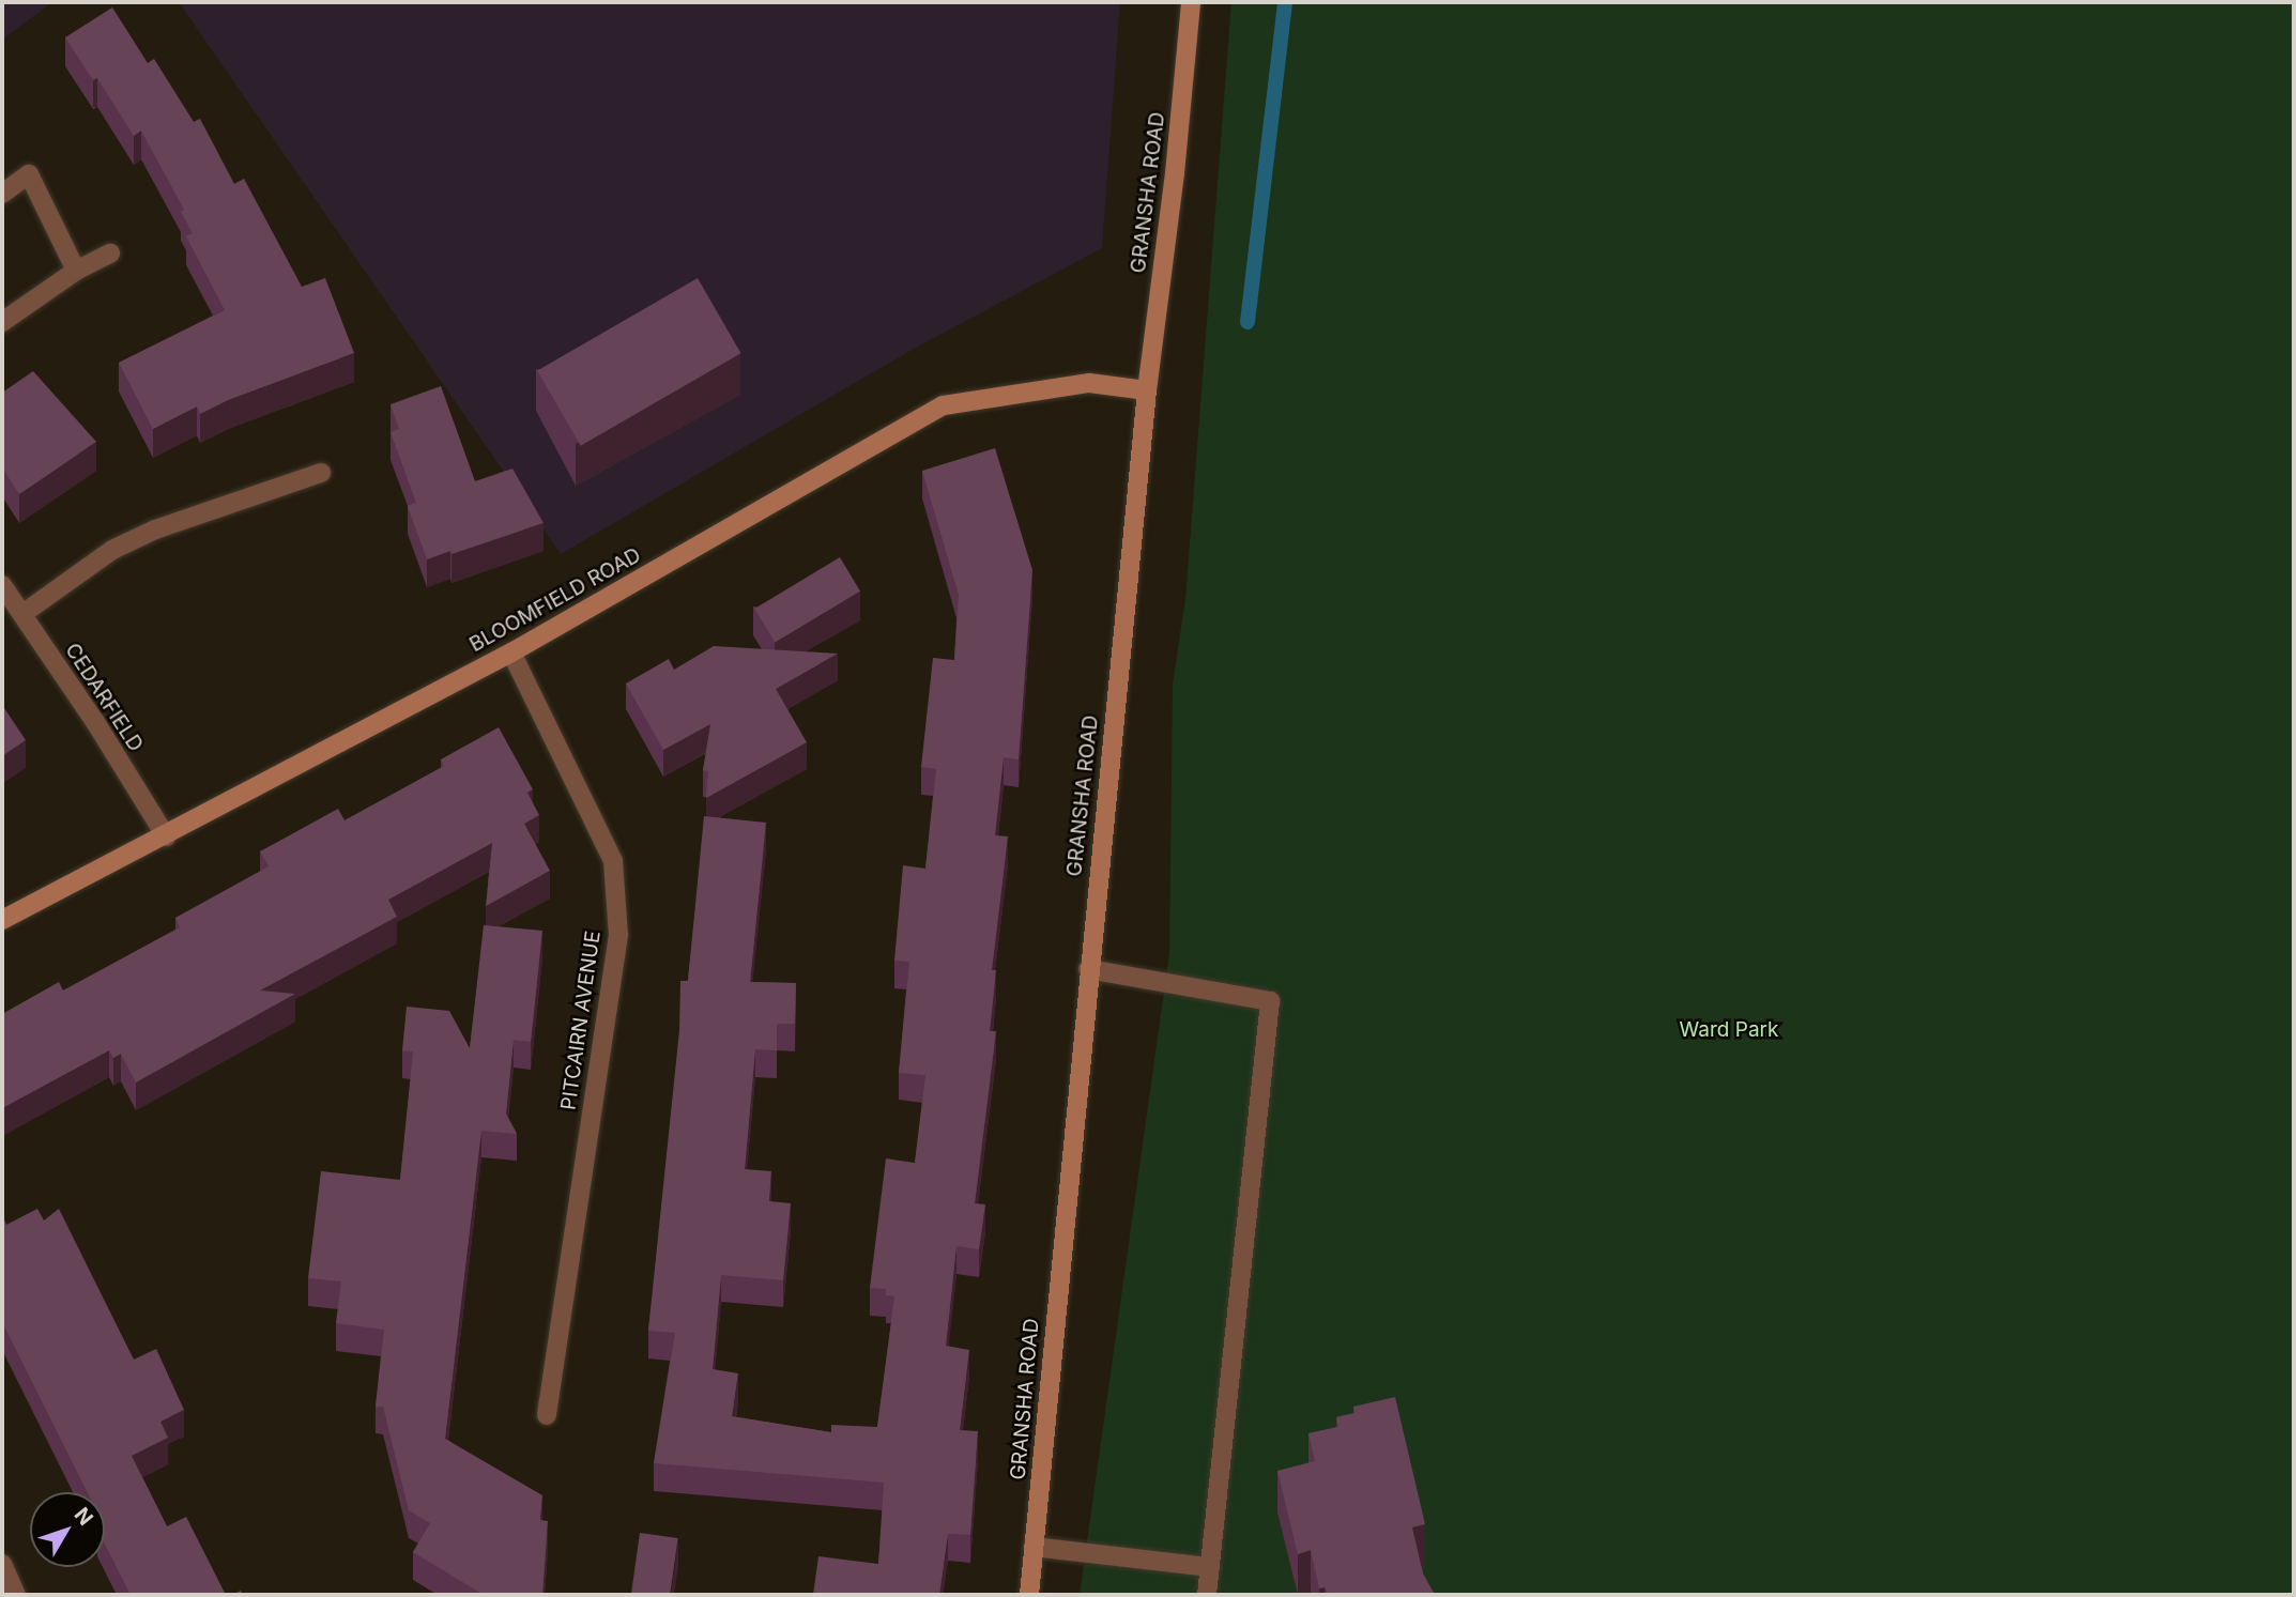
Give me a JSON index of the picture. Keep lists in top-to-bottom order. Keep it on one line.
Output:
{"streets":{"street":["GRANSHA ROAD","BLOOMFIELD ROAD","CEDARFIELD","PITCAIRN AVENUE"]},"crossings":[["GRANSHA ROAD","BLOOMFIELD ROAD"],["BLOOMFIELD ROAD","CEDARFIELD"],["BLOOMFIELD ROAD","PITCAIRN AVENUE"]],"parks":["Ward Park"],"north":"top right"}
